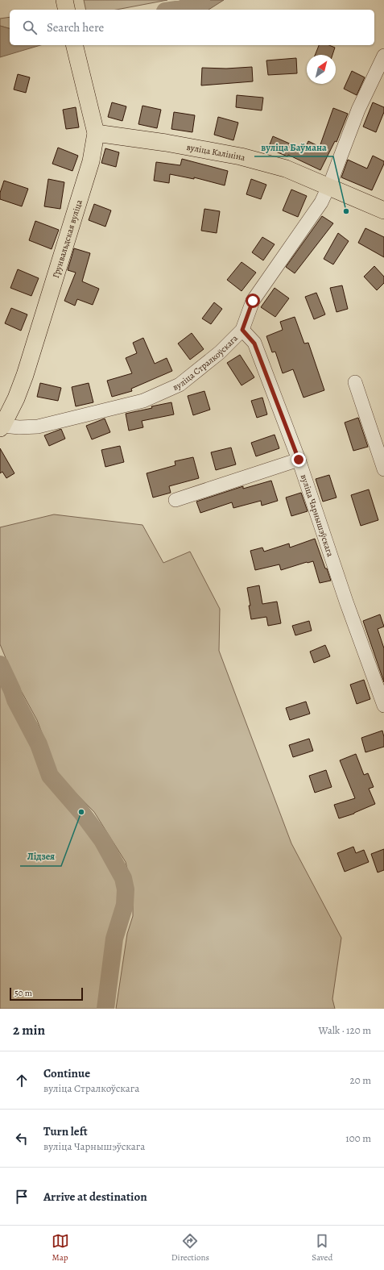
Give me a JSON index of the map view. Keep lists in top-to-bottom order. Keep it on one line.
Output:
{"streets":{"main road":["вуліца Калініна","Грунвальдская вуліца"],"street":["вуліца Стралкоўскага","вуліца Чарнышэўскага"]},"crossings":[["вуліца Калініна","Грунвальдская вуліца"],["вуліца Калініна","вуліца Стралкоўскага"],["Грунвальдская вуліца","вуліца Стралкоўскага"],["вуліца Стралкоўскага","вуліца Чарнышэўскага"]],"places":["вуліца Баўмана","Лідзея"],"scale_bar":"50 m","north":"top right","page":{"search":"Search here","scale":"50 m","heading":["2 min","Walk · 120 m"],"list":[["Continue","вуліца Стралкоўскага","20 m"],["Turn left","вуліца Чарнышэўскага","100 m"],"Arrive at destination"],"nav":["Map","Directions","Saved"]}}
